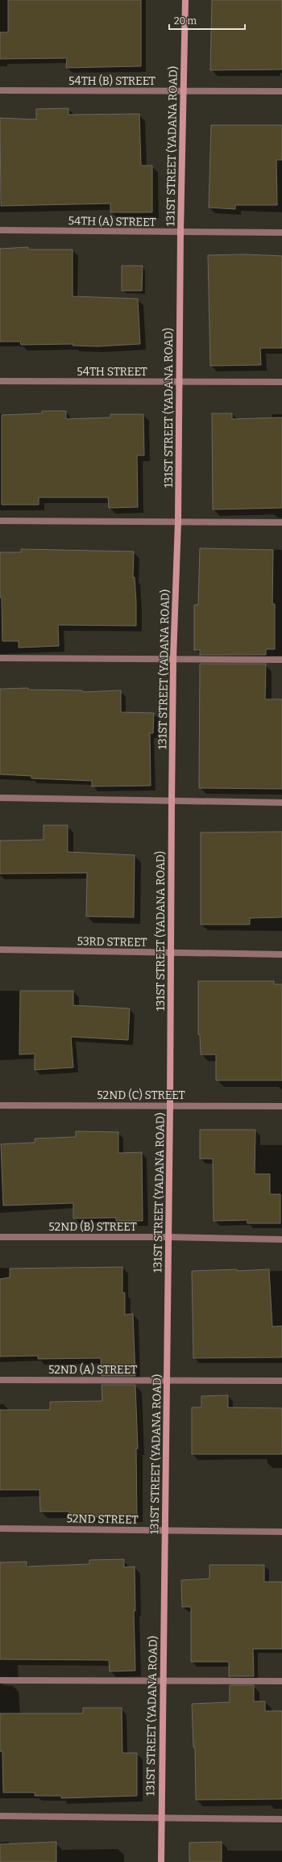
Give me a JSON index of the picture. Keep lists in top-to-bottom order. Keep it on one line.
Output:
{"streets":{"street":["54TH (B) STREET","131ST STREET (YADANA ROAD)","54TH (A) STREET","54TH STREET","53RD STREET","52ND (C) STREET","52ND (B) STREET","52ND (A) STREET","52ND STREET"]},"crossings":[["54TH (B) STREET","131ST STREET (YADANA ROAD)"],["131ST STREET (YADANA ROAD)","54TH (A) STREET"],["131ST STREET (YADANA ROAD)","54TH STREET"],["131ST STREET (YADANA ROAD)","53RD STREET"],["131ST STREET (YADANA ROAD)","52ND (C) STREET"],["131ST STREET (YADANA ROAD)","52ND (B) STREET"],["131ST STREET (YADANA ROAD)","52ND (A) STREET"],["131ST STREET (YADANA ROAD)","52ND STREET"]],"scale_bar":"20 m"}
